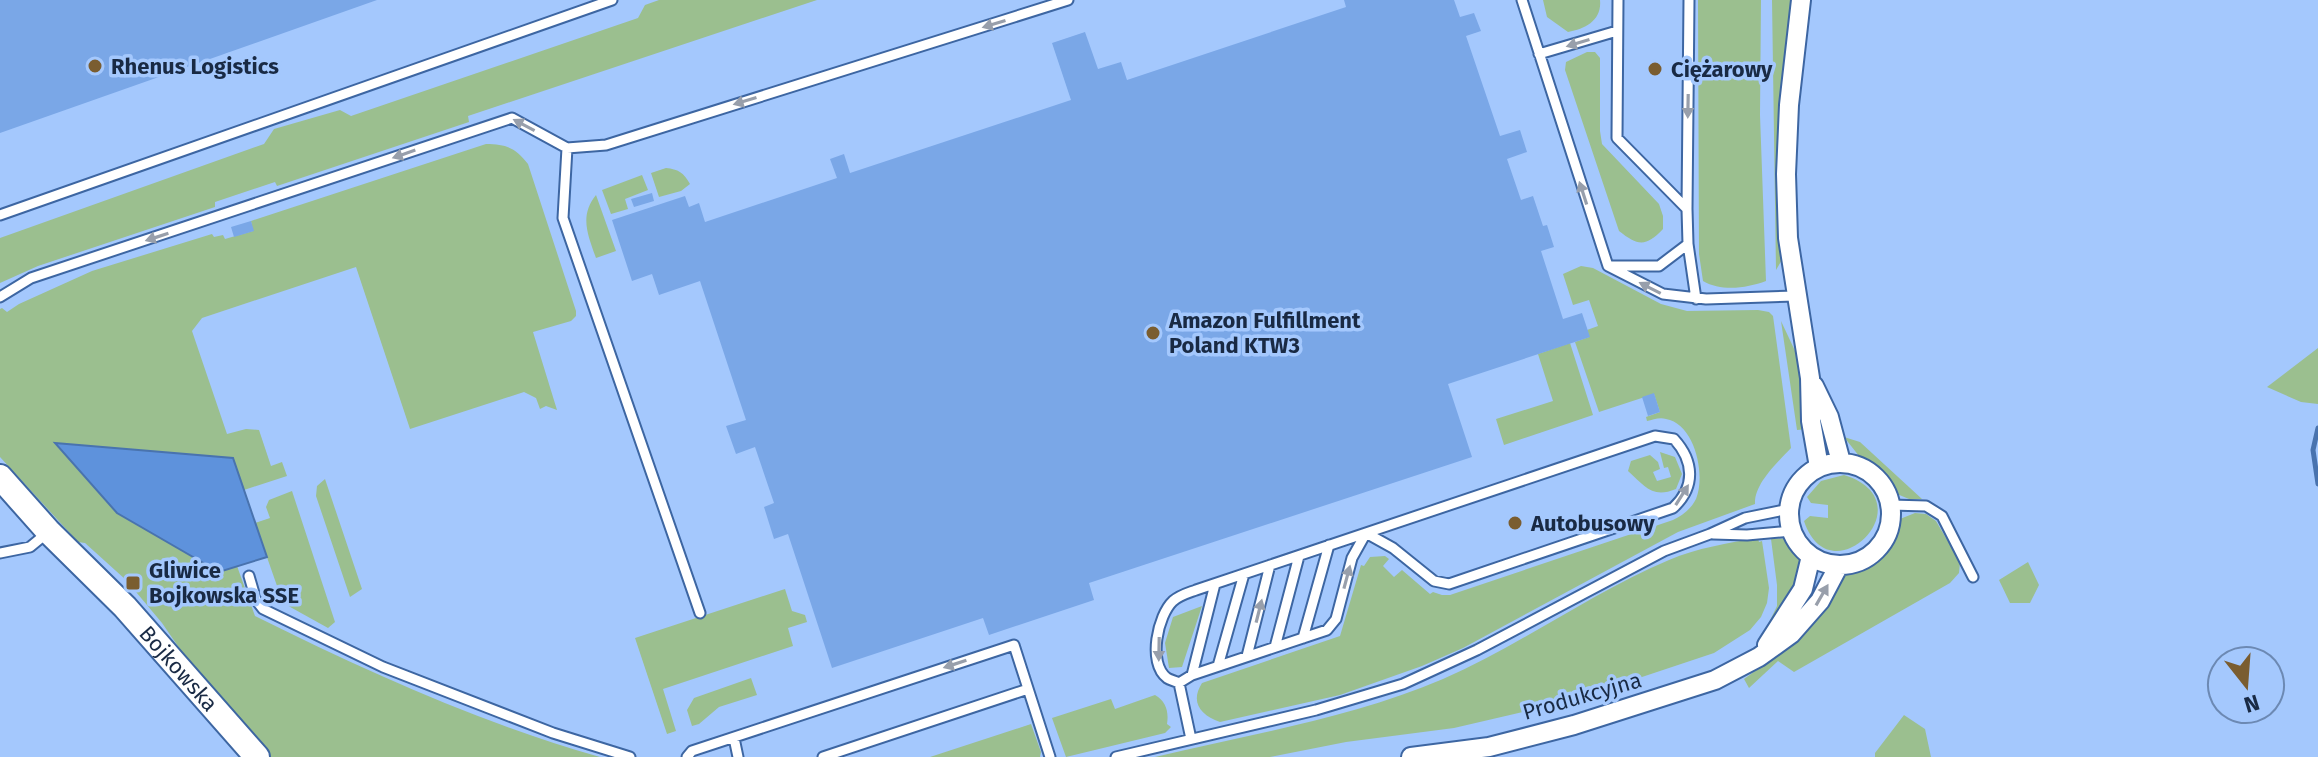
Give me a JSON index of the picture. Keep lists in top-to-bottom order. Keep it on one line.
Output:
{"streets":{"street":["Bojkowska","Produkcyjna"]},"places":{"other":["Rhenus Logistics","Ciężarowy","Amazon Fulfillment Poland KTW3","Autobusowy"],"transit":["Gliwice Bojkowska SSE"]},"north":"bottom"}
